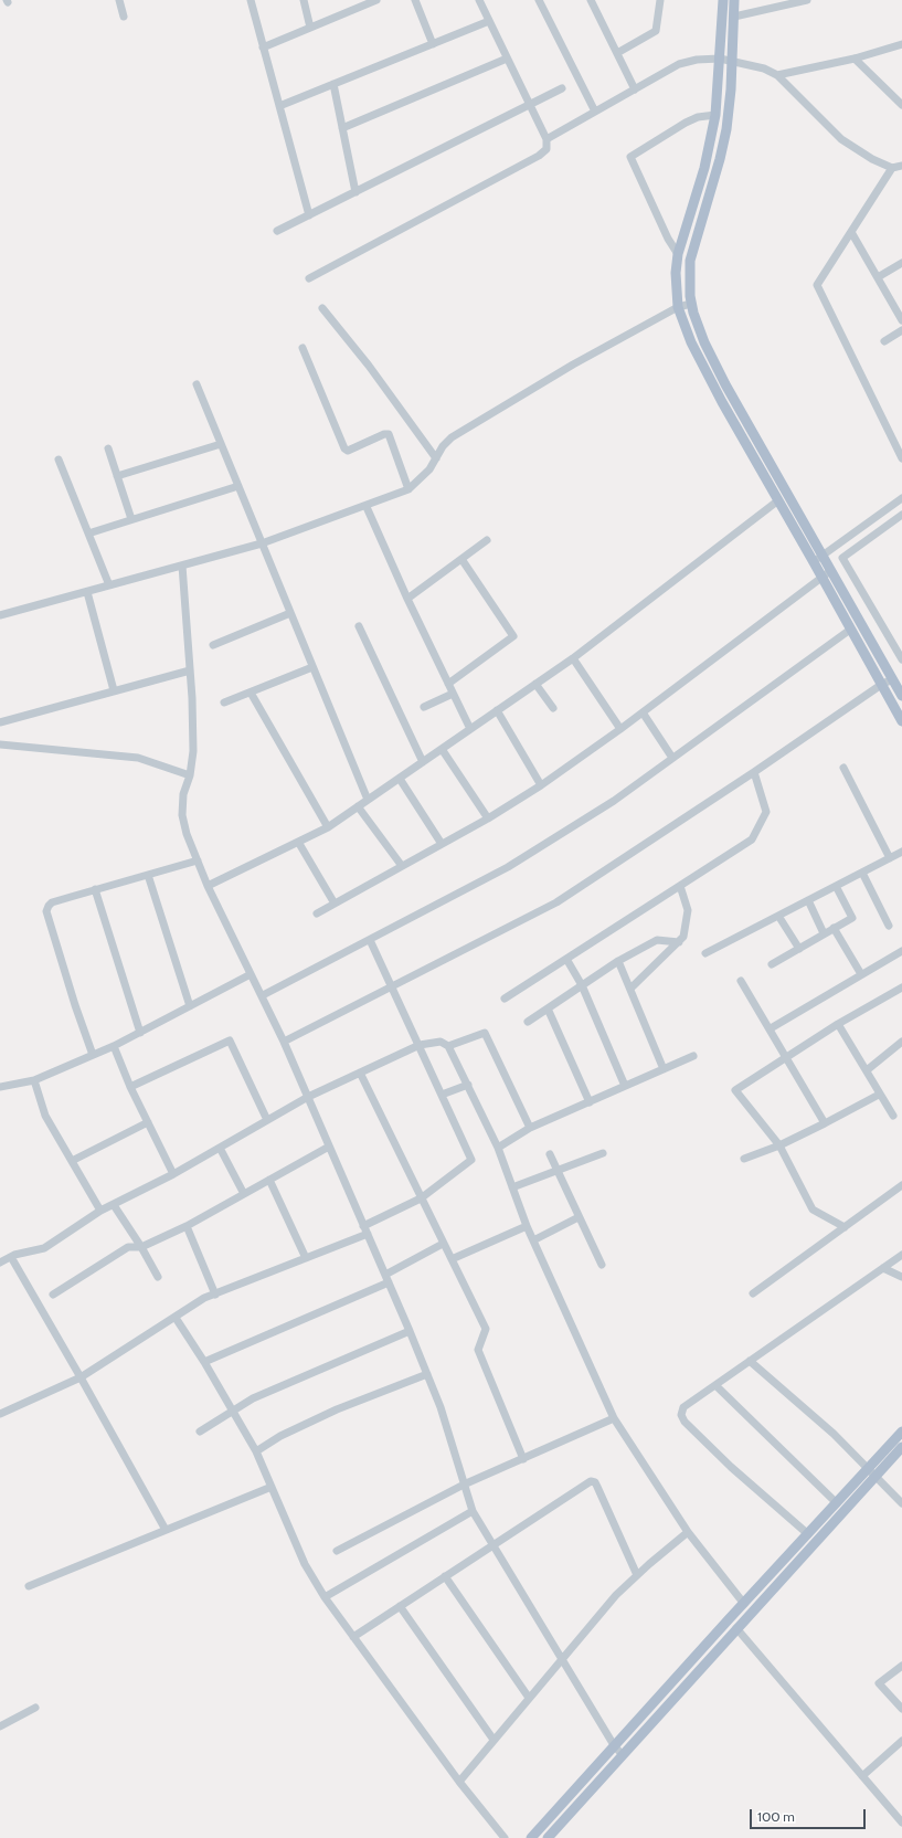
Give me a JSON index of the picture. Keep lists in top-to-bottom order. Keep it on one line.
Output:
{"scale_bar":"100 m"}
